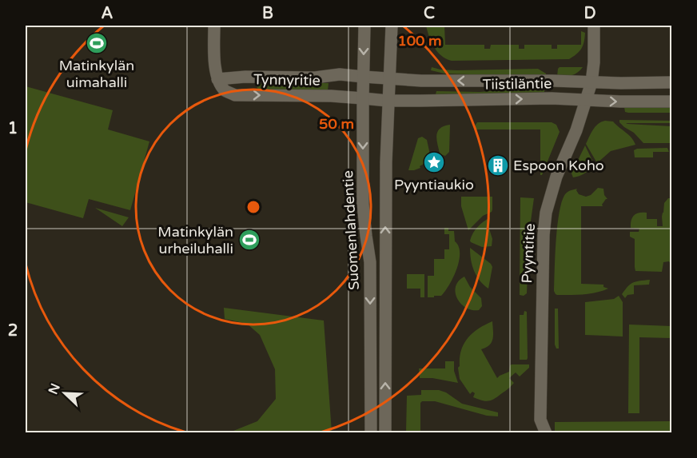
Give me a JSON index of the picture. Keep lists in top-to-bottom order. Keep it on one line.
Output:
{"streets":{"street":["Tynnyritie","Tiistiläntie","Suomenlahdentie","Pyyntitie"]},"crossings":[["Tynnyritie","Tiistiläntie"],["Tynnyritie","Suomenlahdentie"],["Tiistiläntie","Suomenlahdentie"],["Tiistiläntie","Pyyntitie"]],"places":{"sports":["Matinkylän uimahalli","Matinkylän urheiluhalli"],"place":["Pyyntiaukio"],"building":["Espoon Koho"]},"north":"top left","grid":{"columns":["A","B","C","D"],"rows":["1","2"]},"rings":["100 m","50 m"]}
